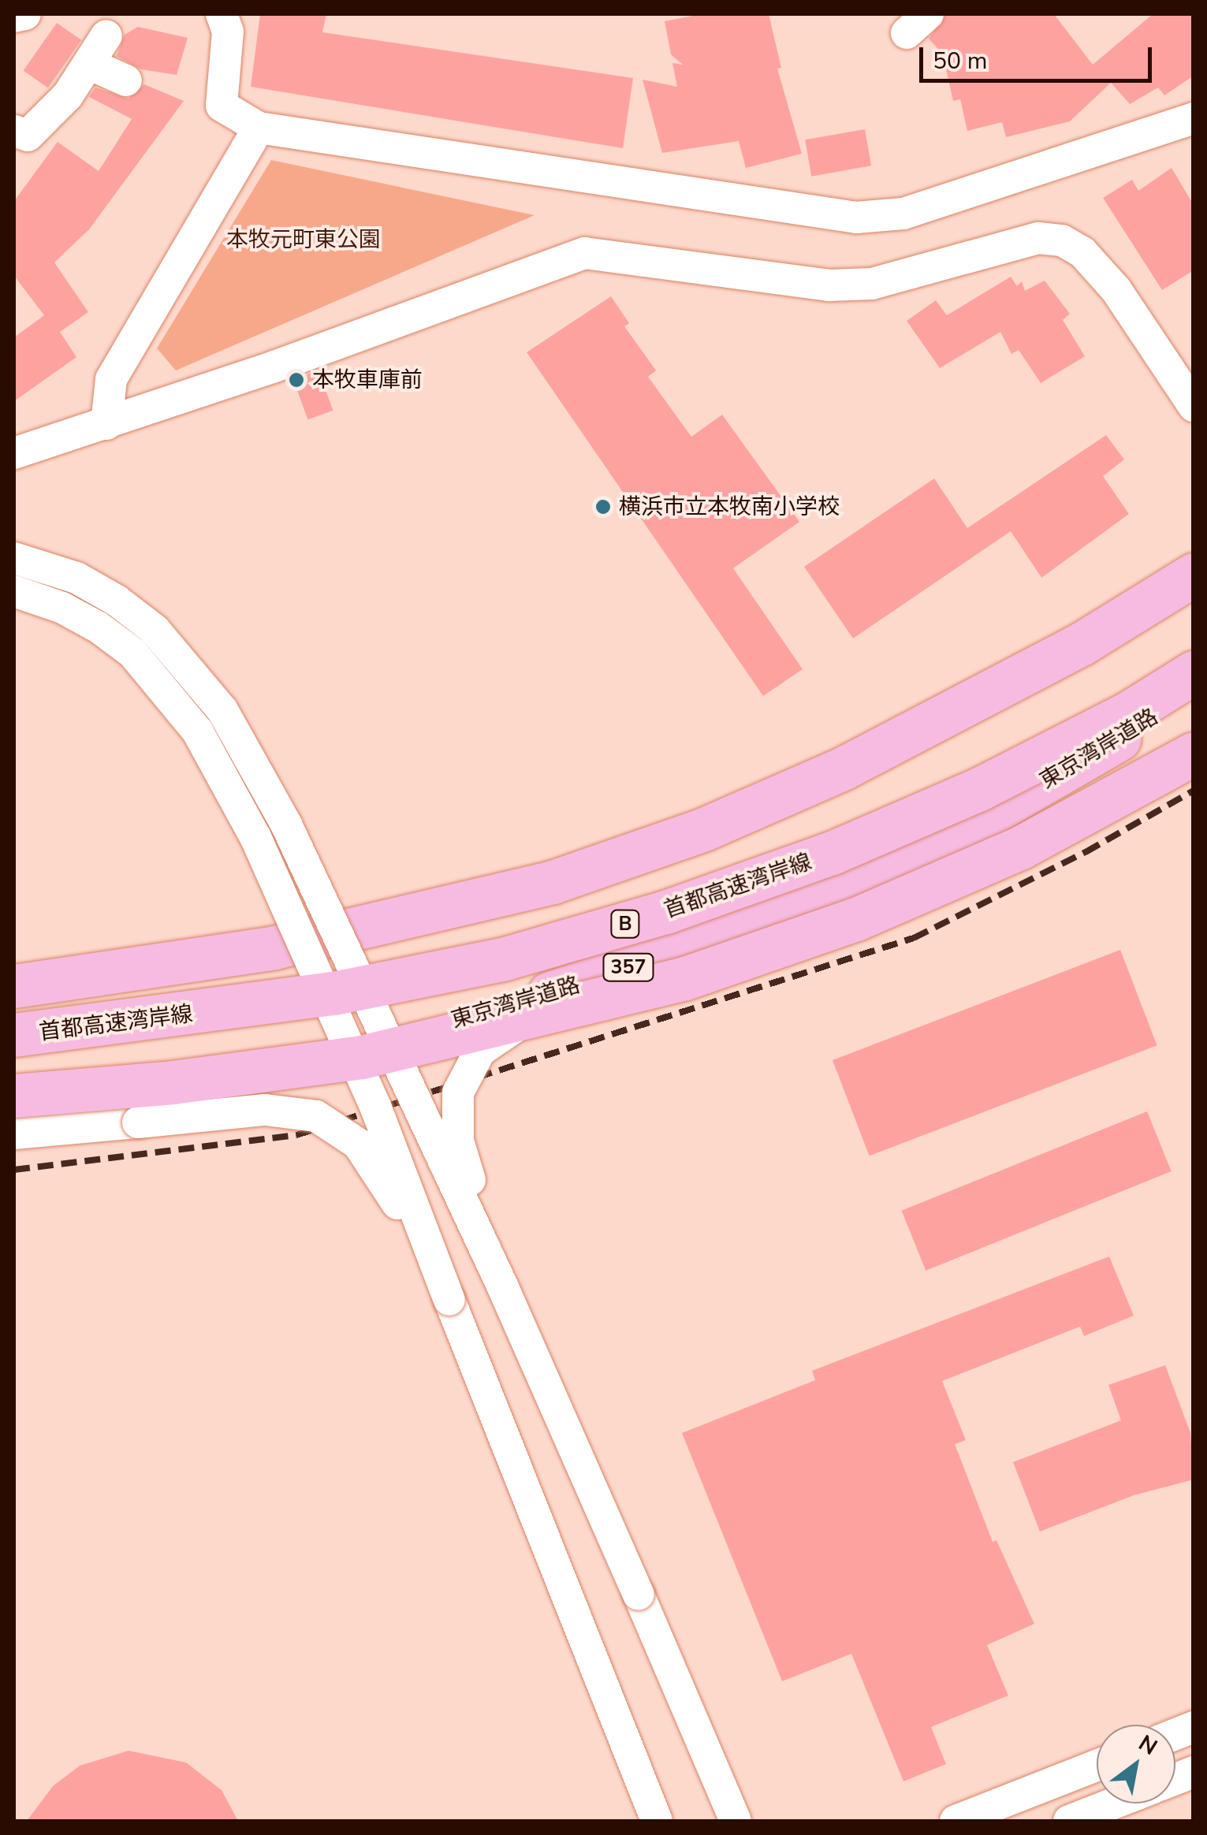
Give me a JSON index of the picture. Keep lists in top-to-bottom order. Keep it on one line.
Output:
{"streets":{"highway":["東京湾岸道路","首都高速湾岸線","B","357"]},"parks":["本牧元町東公園"],"places":["本牧車庫前","横浜市立本牧南小学校"],"scale_bar":"50 m","north":"top right"}
